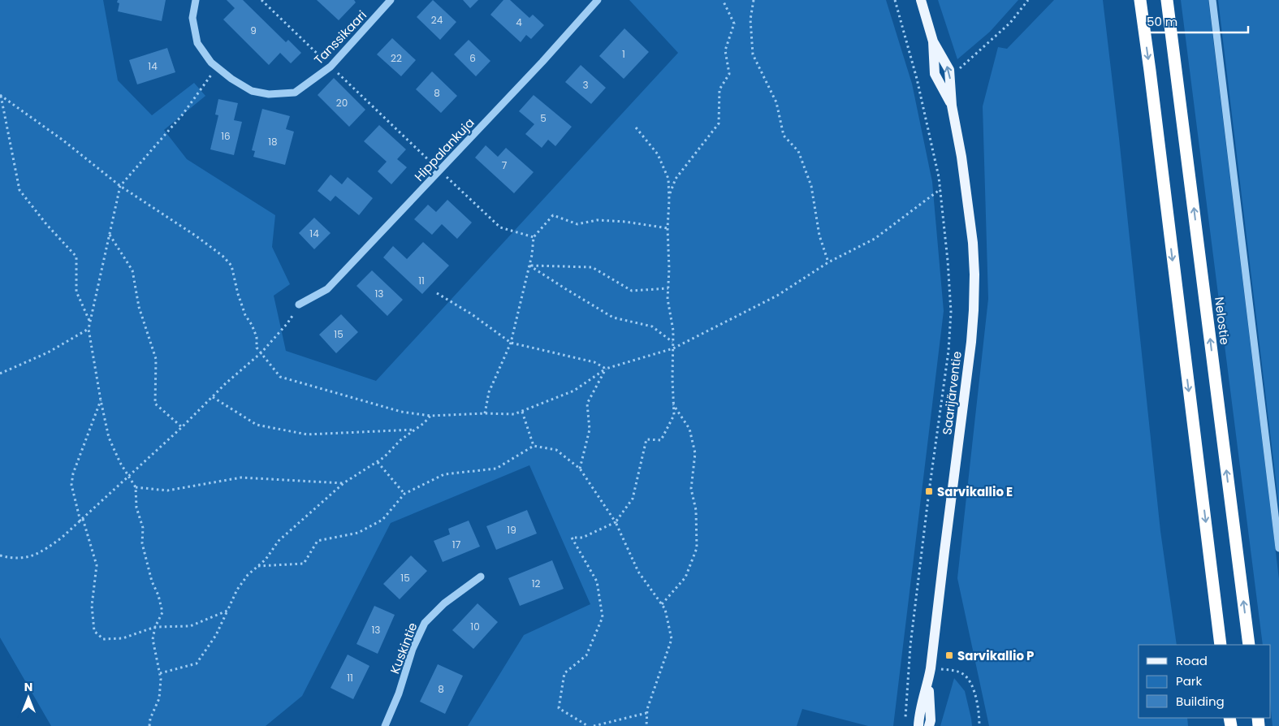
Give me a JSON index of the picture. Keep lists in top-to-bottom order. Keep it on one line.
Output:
{"streets":{"highway":["Nelostie"],"main road":["Saarijärventie"],"street":["Tanssikaari","Hippalankuja","Kuskintie"]},"places":{"transit":["Sarvikallio E","Sarvikallio P"]},"house_numbers":["24","4","9","1","22","6","14","3","8","20","5","16","18","7","14","11","13","15","19","17","15","12","10","13","11","8"],"legend":["Road","Park","Building"],"scale_bar":"50 m","north":"top"}
